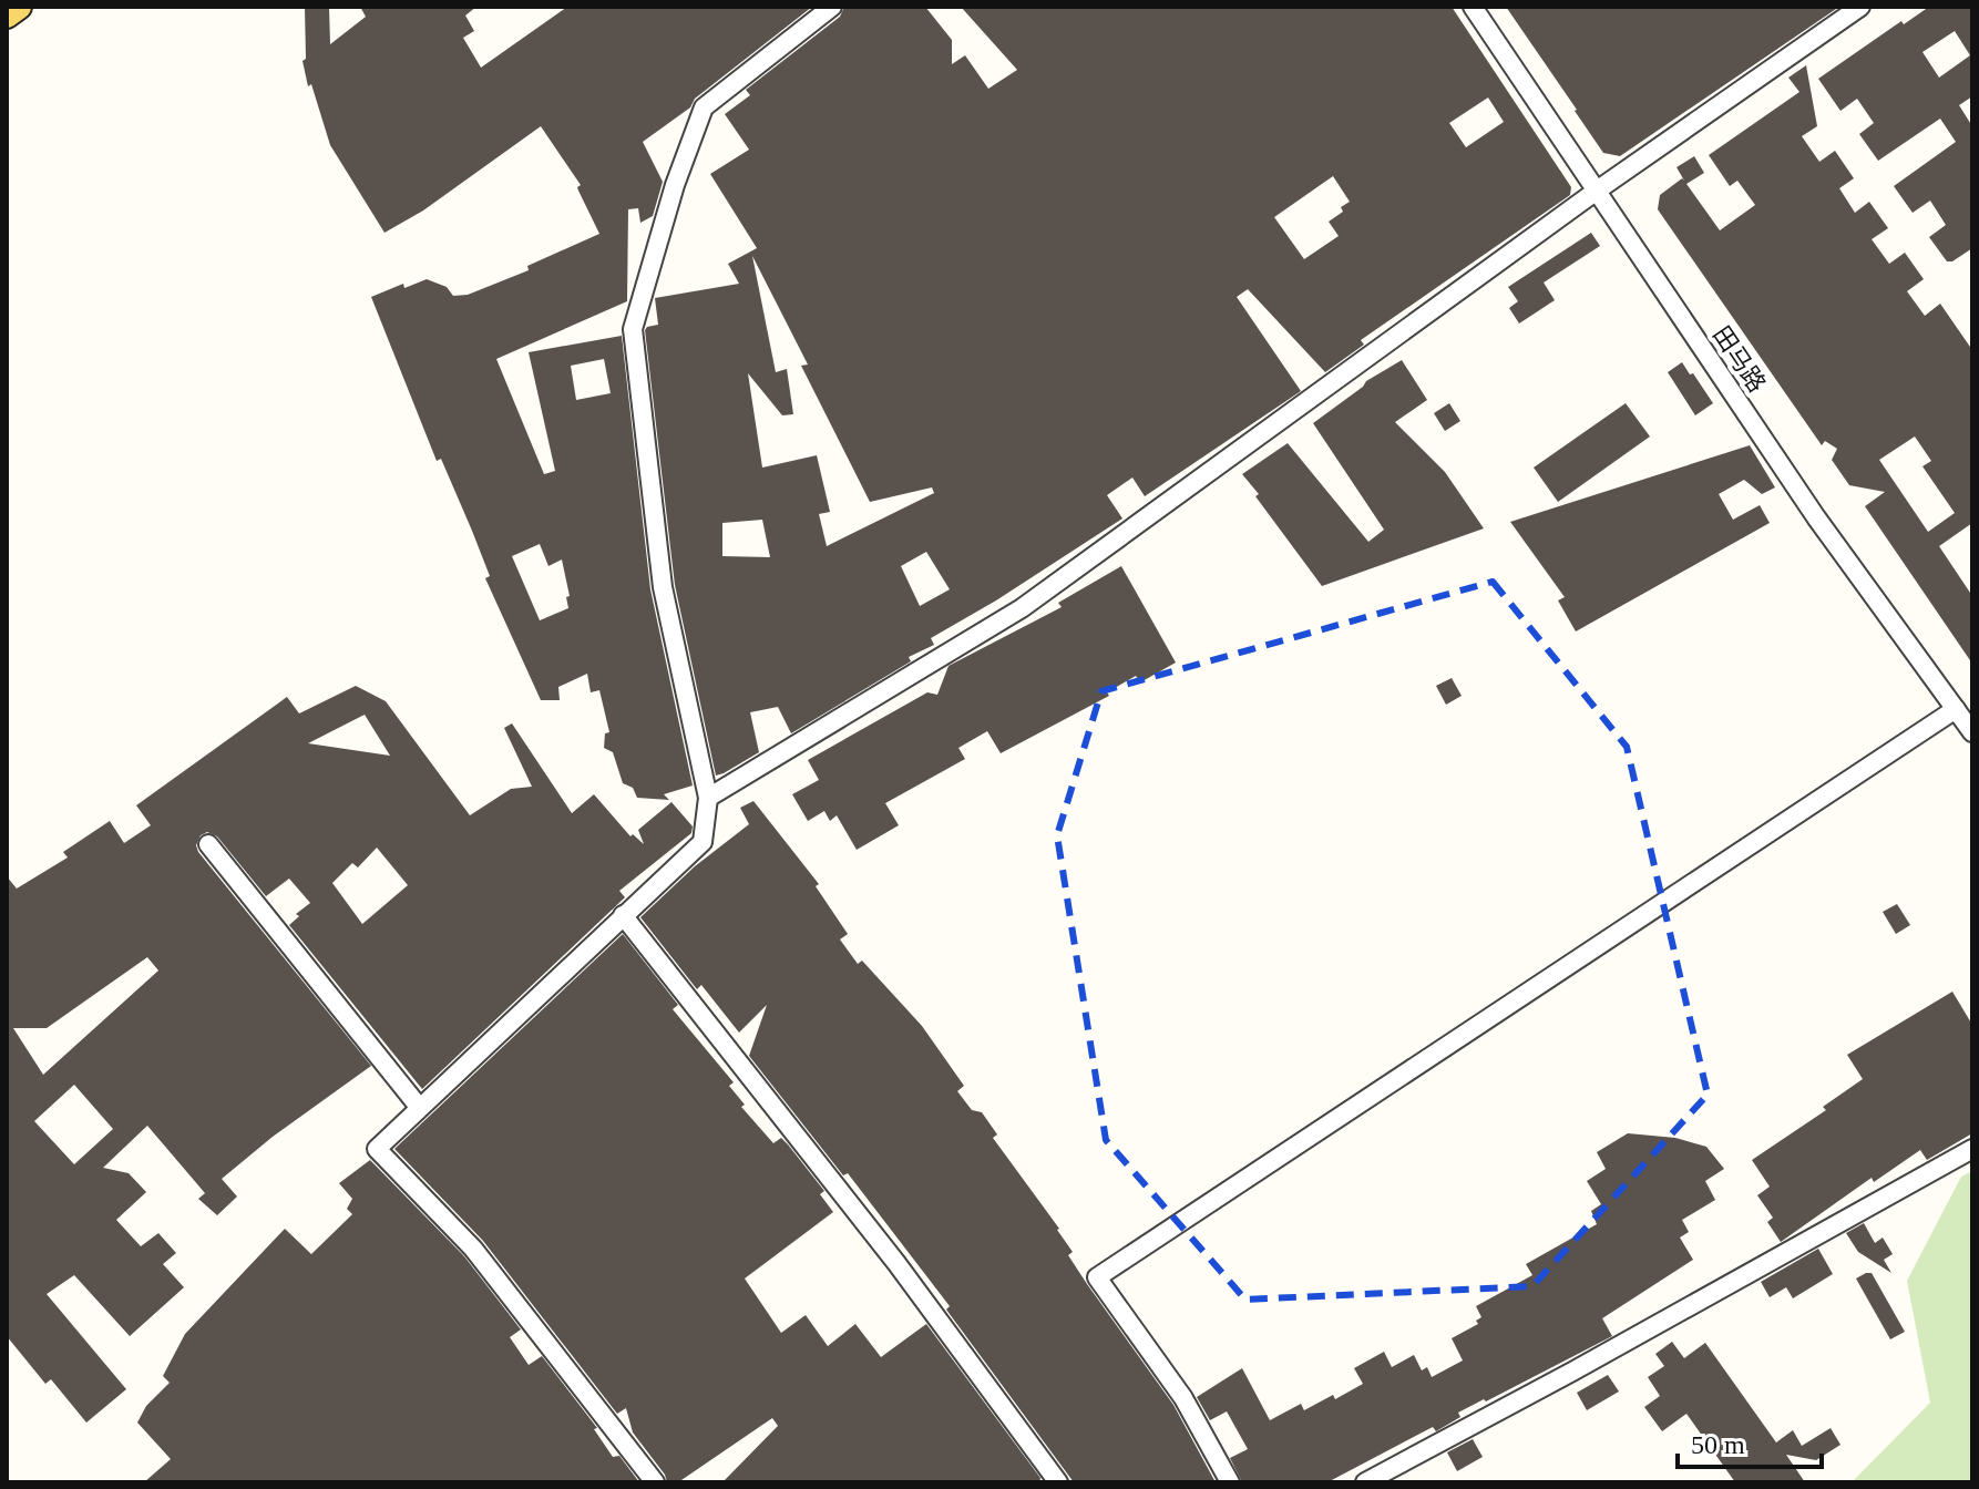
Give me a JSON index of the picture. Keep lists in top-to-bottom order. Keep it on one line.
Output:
{"streets":{"street":["田马路"]},"scale_bar":"50 m"}
